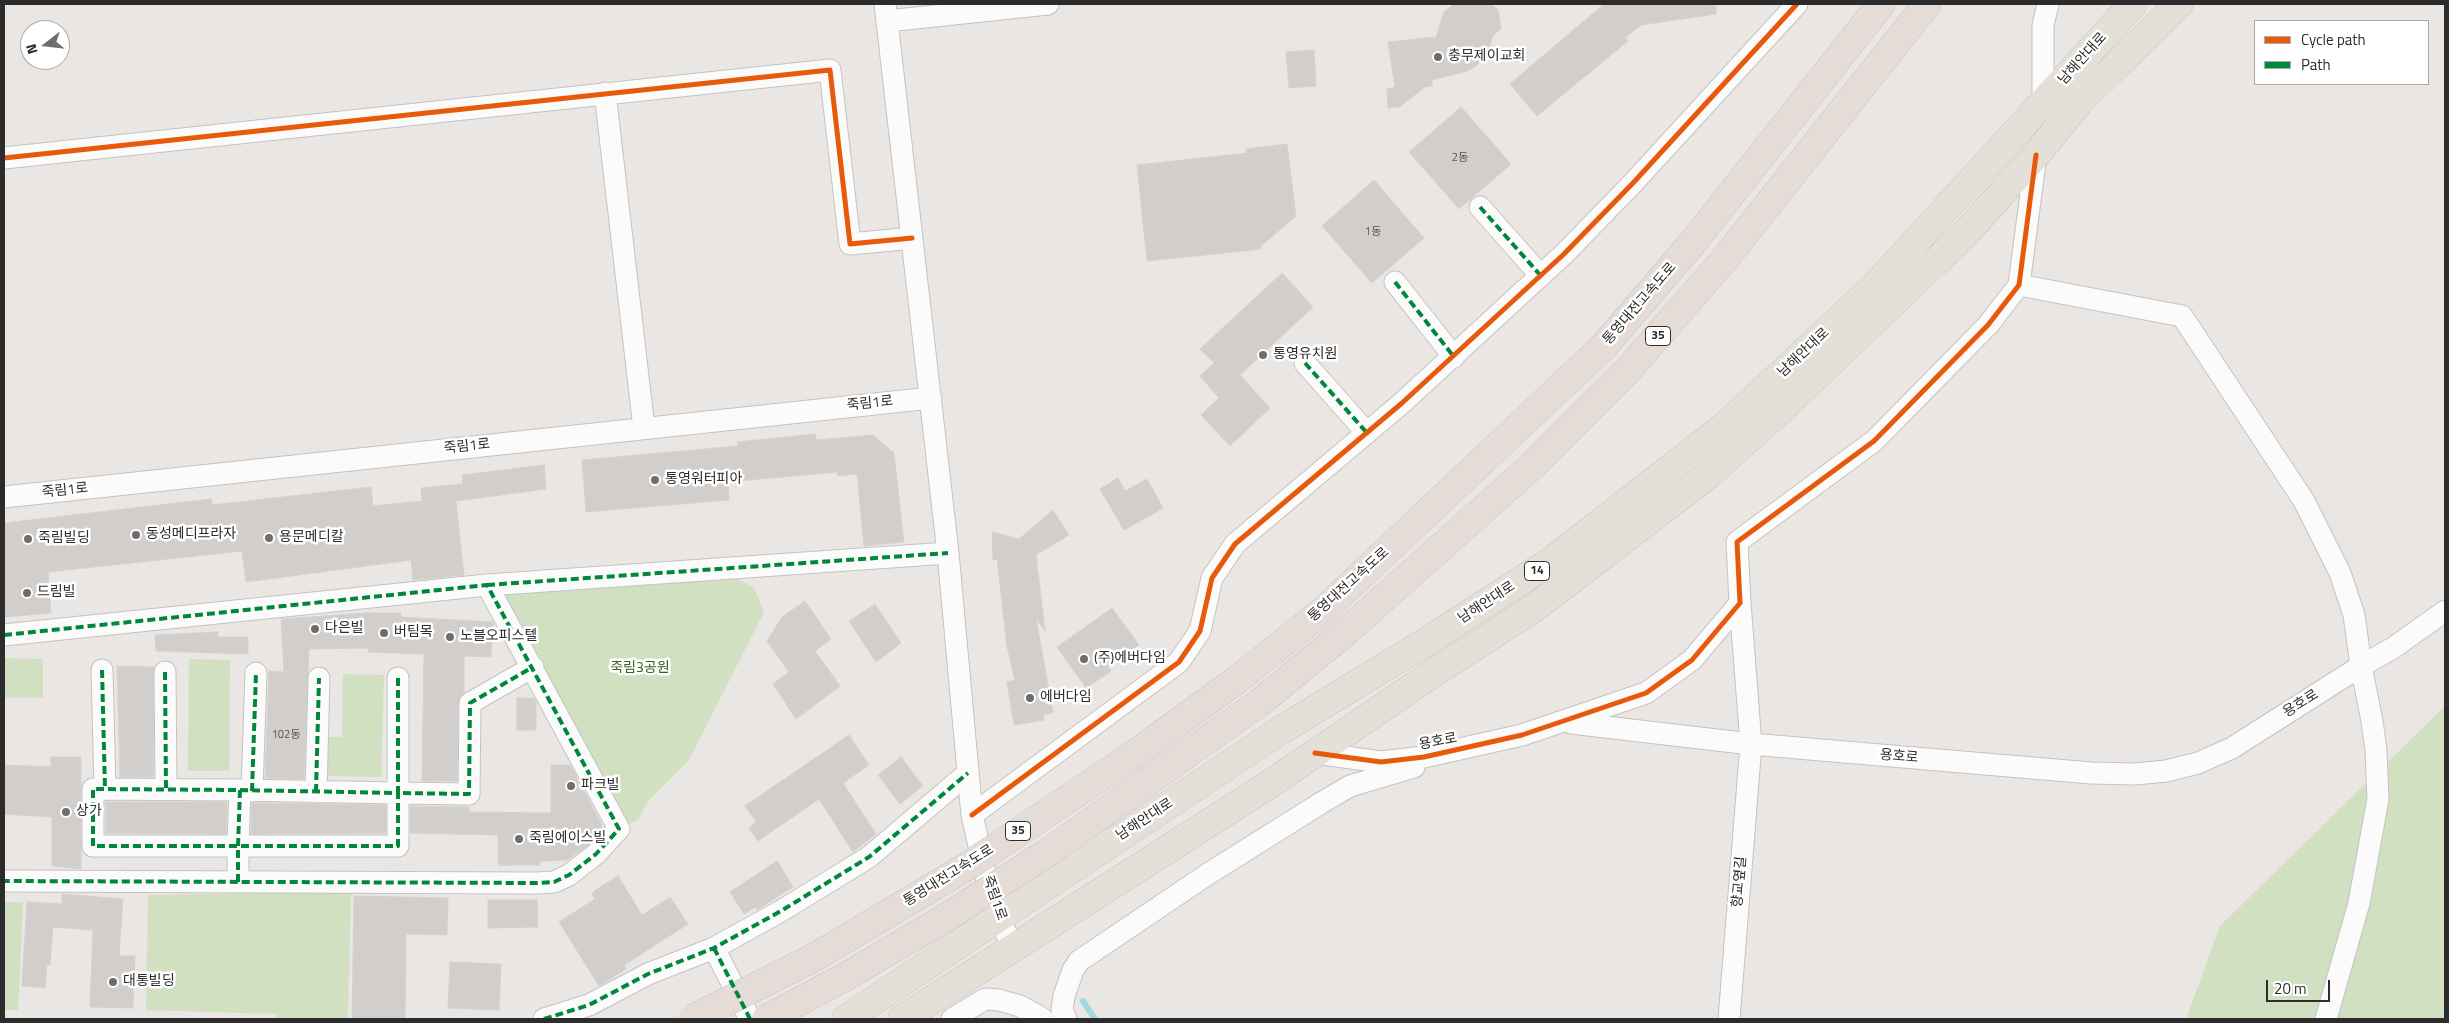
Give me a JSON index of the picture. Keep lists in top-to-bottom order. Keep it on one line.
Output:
{"streets":{"highway":["통영대전고속도로","35"],"main road":["남해안대로","14"],"street":["죽림1로","용호로","향교옆길"]},"crossings":[["남해안대로","죽림1로"],["남해안대로","용호로"],["용호로","향교옆길"]],"parks":["죽림3공원"],"places":["충무제이교회","통영유치원","통영워터피아","동성메디프라자","용문메디칼","죽림빌딩","드림빌","다은빌","버팀목","노블오피스텔","(주)에버다임","에버다임","파크빌","상가","죽림에이스빌","대통빌딩"],"house_numbers":["2동","1동","102동"],"legend":["Cycle path","Path"],"scale_bar":"20 m","north":"left"}
